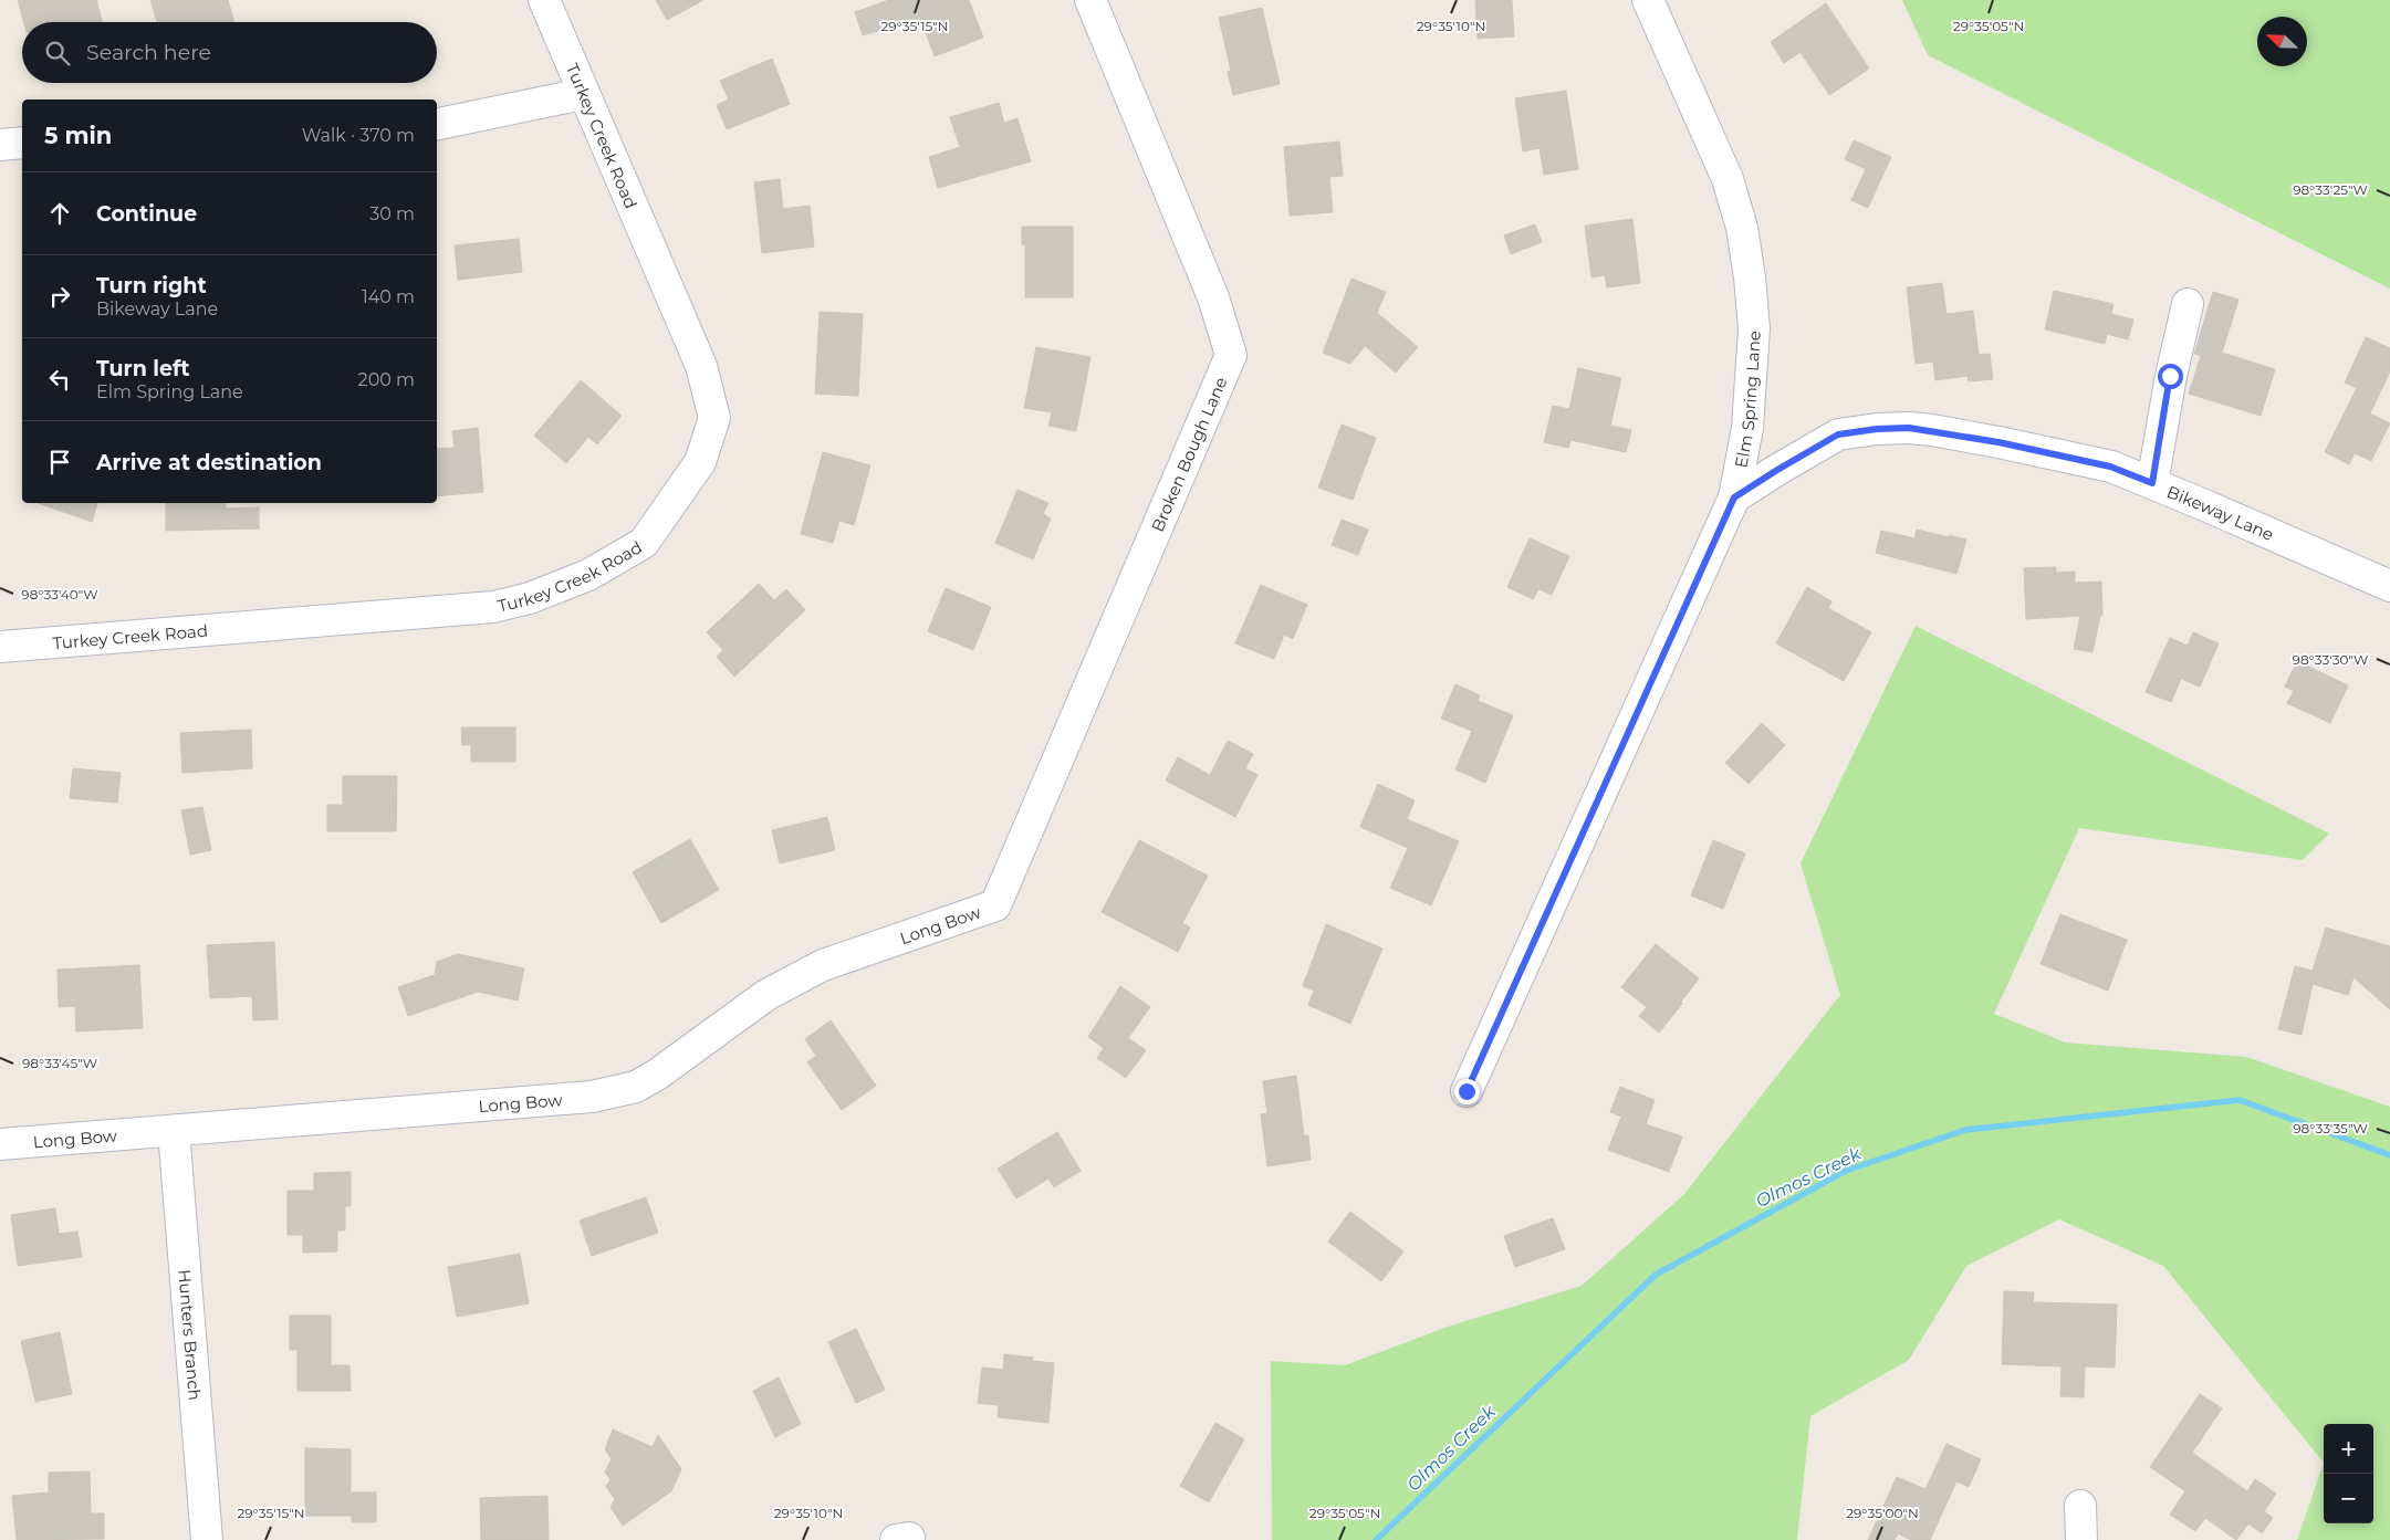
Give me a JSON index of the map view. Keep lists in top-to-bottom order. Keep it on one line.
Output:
{"streets":{"street":["Turkey Creek Road","Elm Spring Lane","Broken Bough Lane","Bikeway Lane","Long Bow","Hunters Branch"]},"crossings":[["Elm Spring Lane","Bikeway Lane"],["Broken Bough Lane","Long Bow"],["Long Bow","Hunters Branch"]],"water":["Olmos Creek"],"north":"top left","page":{"search":"Search here","heading":["5 min","Walk · 370 m"],"list":[["Continue","30 m"],["Turn right","Bikeway Lane","140 m"],["Turn left","Elm Spring Lane","200 m"],"Arrive at destination"],"map_buttons":["+","−"]},"coordinates":["29°35'10\"N","29°35'15\"N","29°35'05\"N","98°33'25\"W","98°33'40\"W","98°33'30\"W","98°33'45\"W","98°33'35\"W","29°35'00\"N"]}
